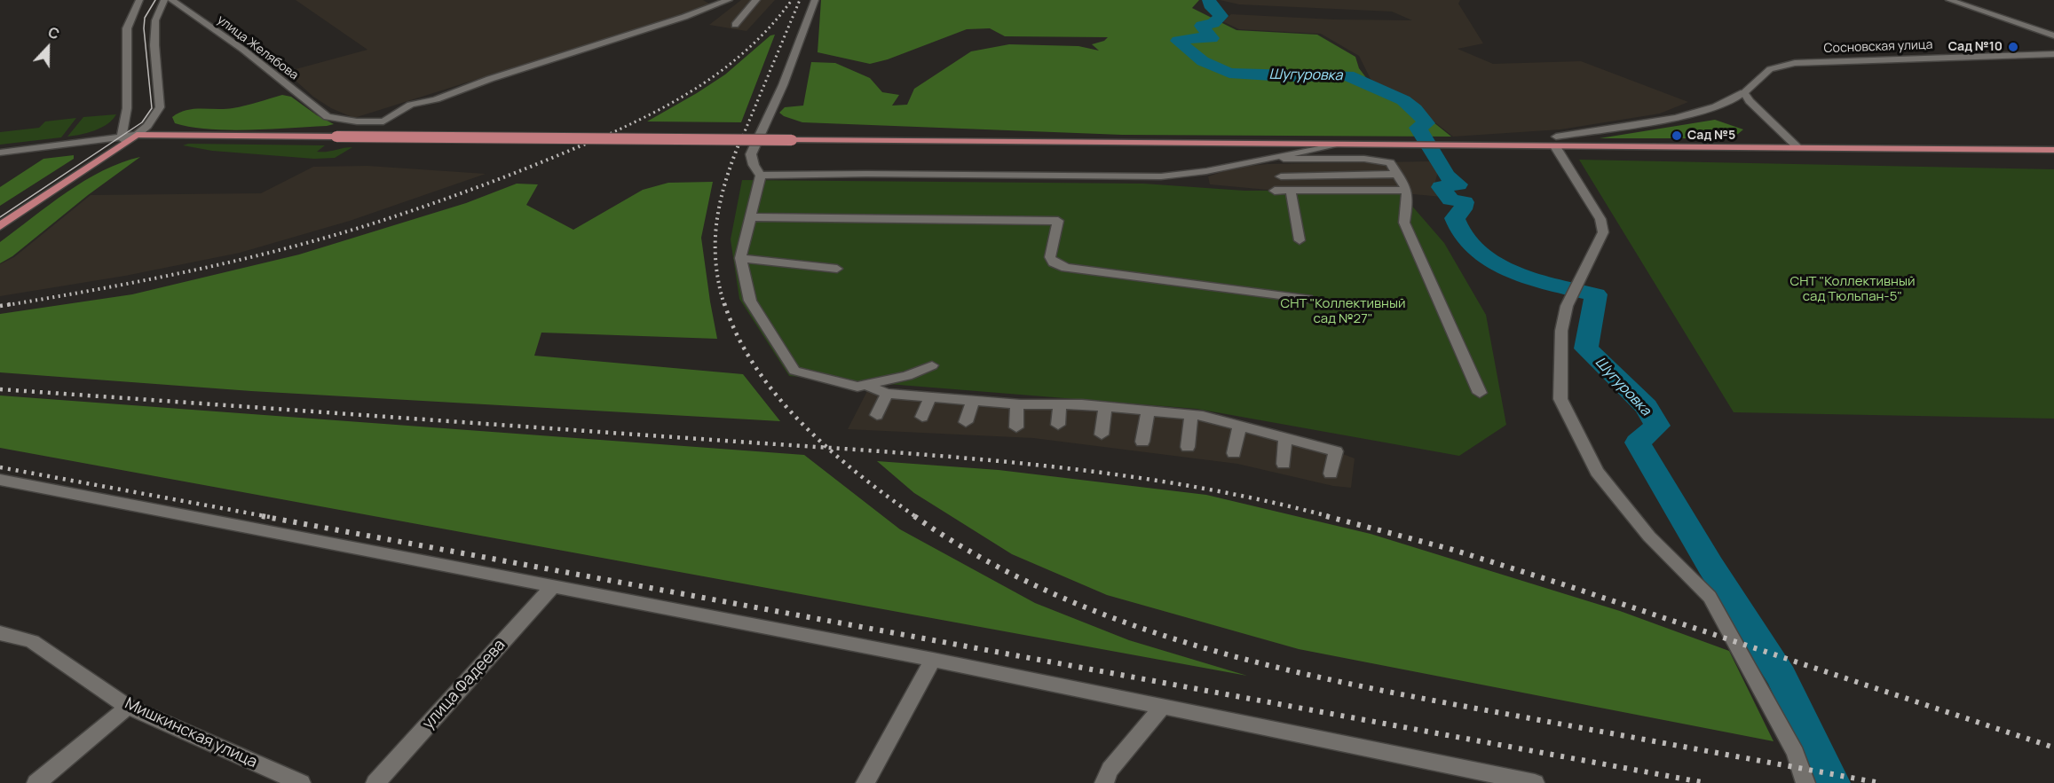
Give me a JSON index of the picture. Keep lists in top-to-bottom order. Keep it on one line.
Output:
{"streets":{"street":["Сосновская улица","улица Желябова","улица Фадеева","Мишкинская улица"]},"water":["Шугуровка"],"parks":["СНТ \"Коллективный сад Тюльпан-5\"","СНТ \"Коллективный сад №27\""],"places":["Сад №10","Сад №5"],"north":"top"}
